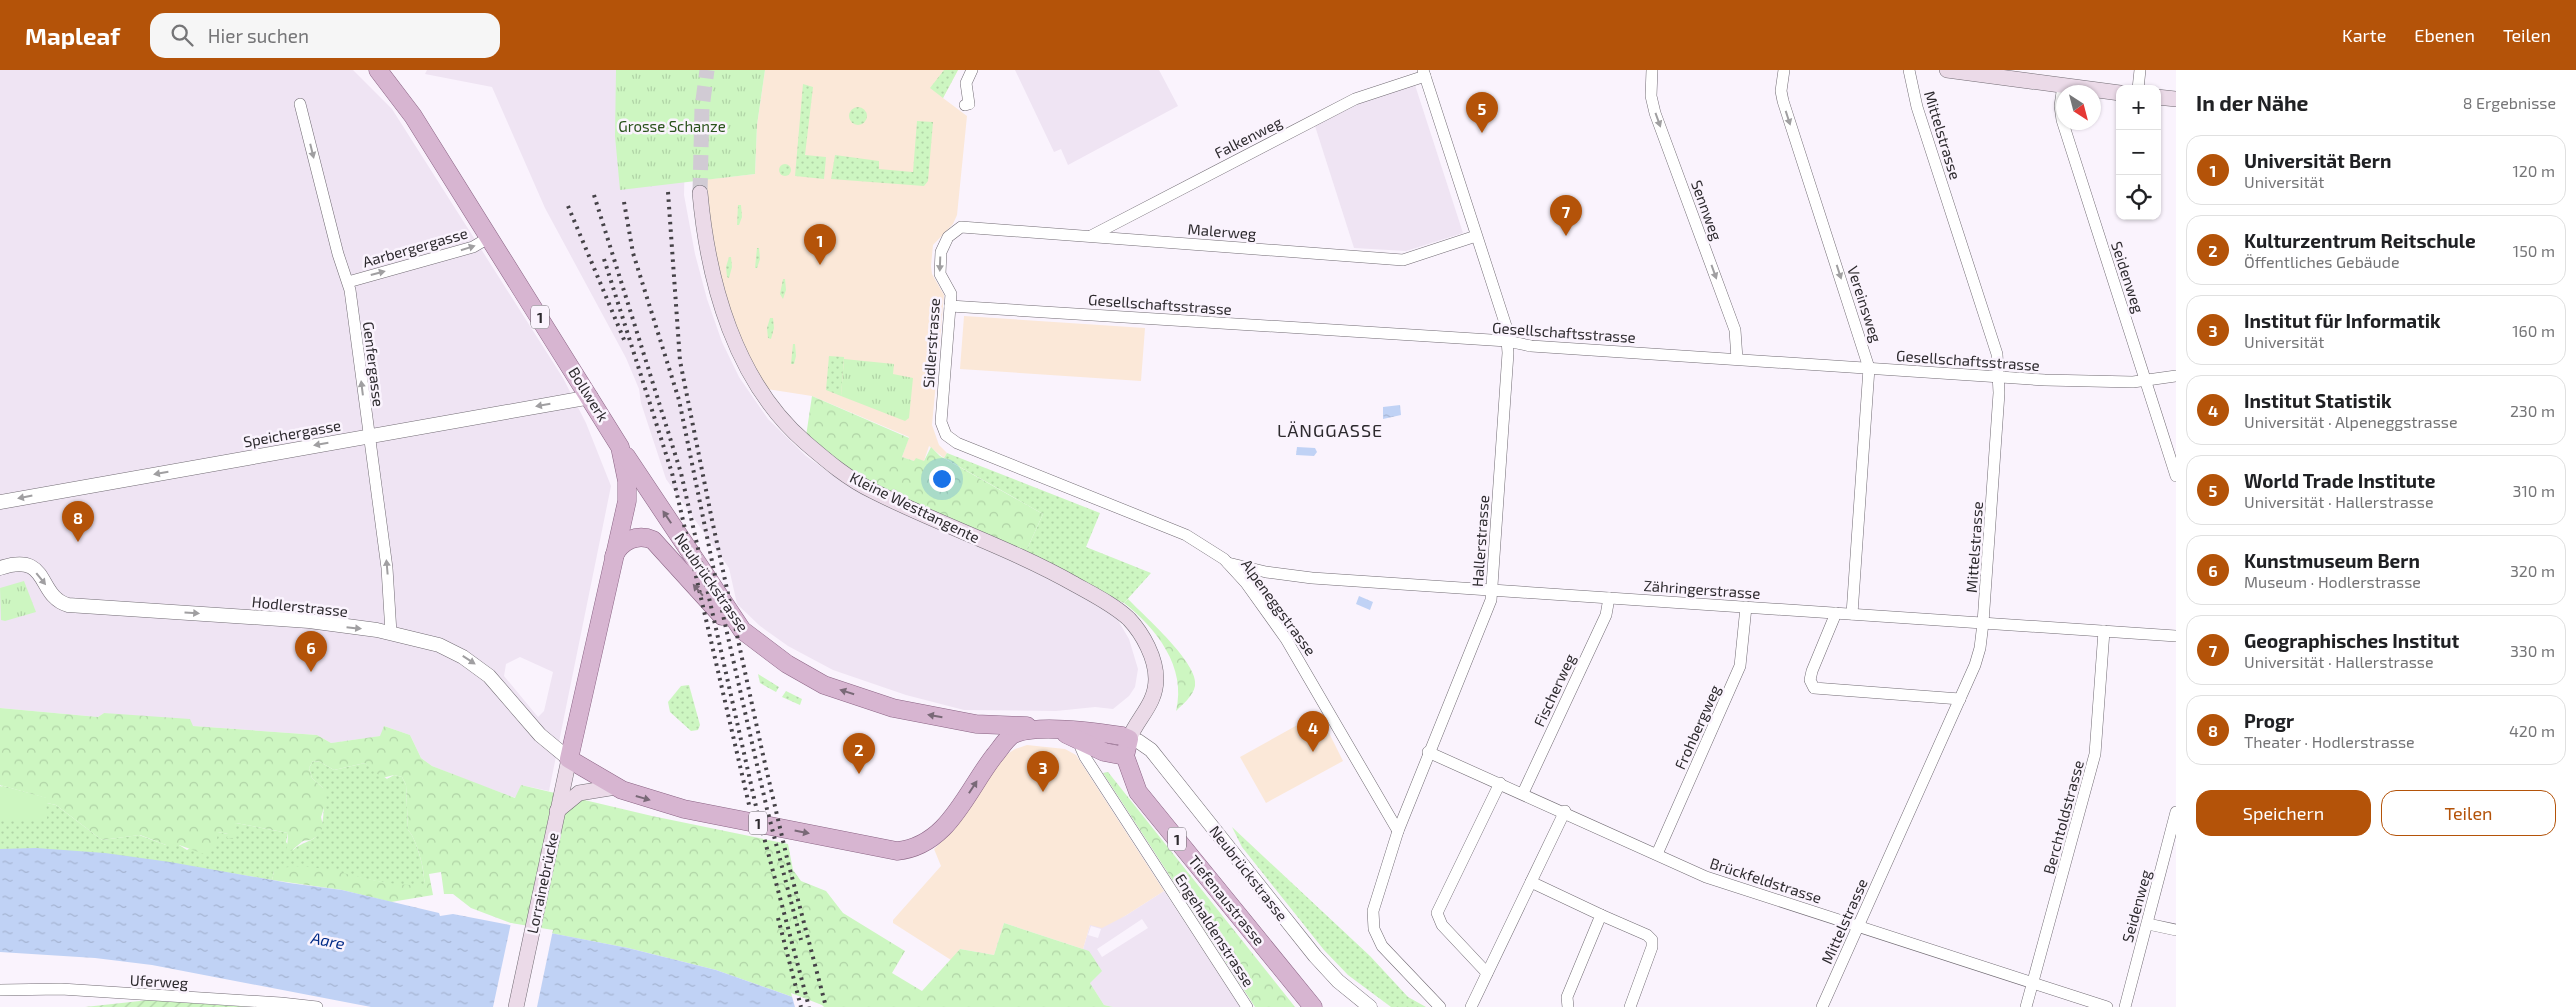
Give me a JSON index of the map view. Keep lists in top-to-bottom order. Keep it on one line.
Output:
{"streets":{"main road":["1","Bollwerk","Kleine Westtangente","Neubrückstrasse","Lorrainebrücke","Tiefenaustrasse"],"street":["Mittelstrasse","Falkenweg","Sennweg","Malerweg","Aarbergergasse","Seidenweg","Gesellschaftsstrasse","Vereinsweg","Sidlerstrasse","Genfergasse","Speichergasse","Hallerstrasse","Zähringerstrasse","Hodlerstrasse","Alpeneggstrasse","Fischerweg","Frohbergweg","Berchtoldstrasse","Brückfeldstrasse","Engehaldenstrasse","Uferweg"]},"crossings":[["Mittelstrasse","Gesellschaftsstrasse"],["Mittelstrasse","Zähringerstrasse"],["Mittelstrasse","Brückfeldstrasse"],["Falkenweg","Malerweg"],["Falkenweg","Hallerstrasse"],["Sennweg","Gesellschaftsstrasse"],["Malerweg","Sidlerstrasse"],["Malerweg","Hallerstrasse"],["Aarbergergasse","Genfergasse"],["Aarbergergasse","Bollwerk"],["Seidenweg","Gesellschaftsstrasse"],["Gesellschaftsstrasse","Vereinsweg"],["Gesellschaftsstrasse","Sidlerstrasse"],["Gesellschaftsstrasse","Hallerstrasse"],["Vereinsweg","Zähringerstrasse"],["1","Bollwerk"],["1","Kleine Westtangente"],["1","Neubrückstrasse"],["1","Hodlerstrasse"],["1","Lorrainebrücke"],["1","Tiefenaustrasse"],["1","Engehaldenstrasse"],["Sidlerstrasse","Alpeneggstrasse"],["Genfergasse","Speichergasse"],["Genfergasse","Hodlerstrasse"],["Bollwerk","Speichergasse"],["Bollwerk","Neubrückstrasse"],["Bollwerk","Hodlerstrasse"],["Bollwerk","Lorrainebrücke"],["Kleine Westtangente","Neubrückstrasse"],["Kleine Westtangente","Tiefenaustrasse"],["Hallerstrasse","Zähringerstrasse"],["Hallerstrasse","Alpeneggstrasse"],["Hallerstrasse","Brückfeldstrasse"],["Neubrückstrasse","Tiefenaustrasse"],["Zähringerstrasse","Alpeneggstrasse"],["Zähringerstrasse","Fischerweg"],["Zähringerstrasse","Frohbergweg"],["Zähringerstrasse","Berchtoldstrasse"],["Hodlerstrasse","Lorrainebrücke"],["Fischerweg","Brückfeldstrasse"],["Frohbergweg","Brückfeldstrasse"],["Berchtoldstrasse","Brückfeldstrasse"]],"one_way":["Sennweg","Aarbergergasse","Vereinsweg","Sidlerstrasse","Speichergasse","Neubrückstrasse","Hodlerstrasse"],"districts":["LÄNGGASSE"],"water":["Aare"],"parks":["Grosse Schanze"],"north":"bottom right","page":{"header":"Mapleaf","search":"Hier suchen","nav":["Karte","Ebenen","Teilen"],"heading":["In der Nähe","8 Ergebnisse"],"map_buttons":["+","−"],"pins":["5","7","1","8","6","4","2","3"],"list":[{"mark":"1","name":"Universität Bern","note":"Universität","value":"120 m"},{"mark":"2","name":"Kulturzentrum Reitschule","note":"Öffentliches Gebäude","value":"150 m"},{"mark":"3","name":"Institut für Informatik","note":"Universität","value":"160 m"},{"mark":"4","name":"Institut Statistik","note":"Universität · Alpeneggstrasse","value":"230 m"},{"mark":"5","name":"World Trade Institute","note":"Universität · Hallerstrasse","value":"310 m"},{"mark":"6","name":"Kunstmuseum Bern","note":"Museum · Hodlerstrasse","value":"320 m"},{"mark":"7","name":"Geographisches Institut","note":"Universität · Hallerstrasse","value":"330 m"},{"mark":"8","name":"Progr","note":"Theater · Hodlerstrasse","value":"420 m"}],"buttons":["Speichern","Teilen"]}}
